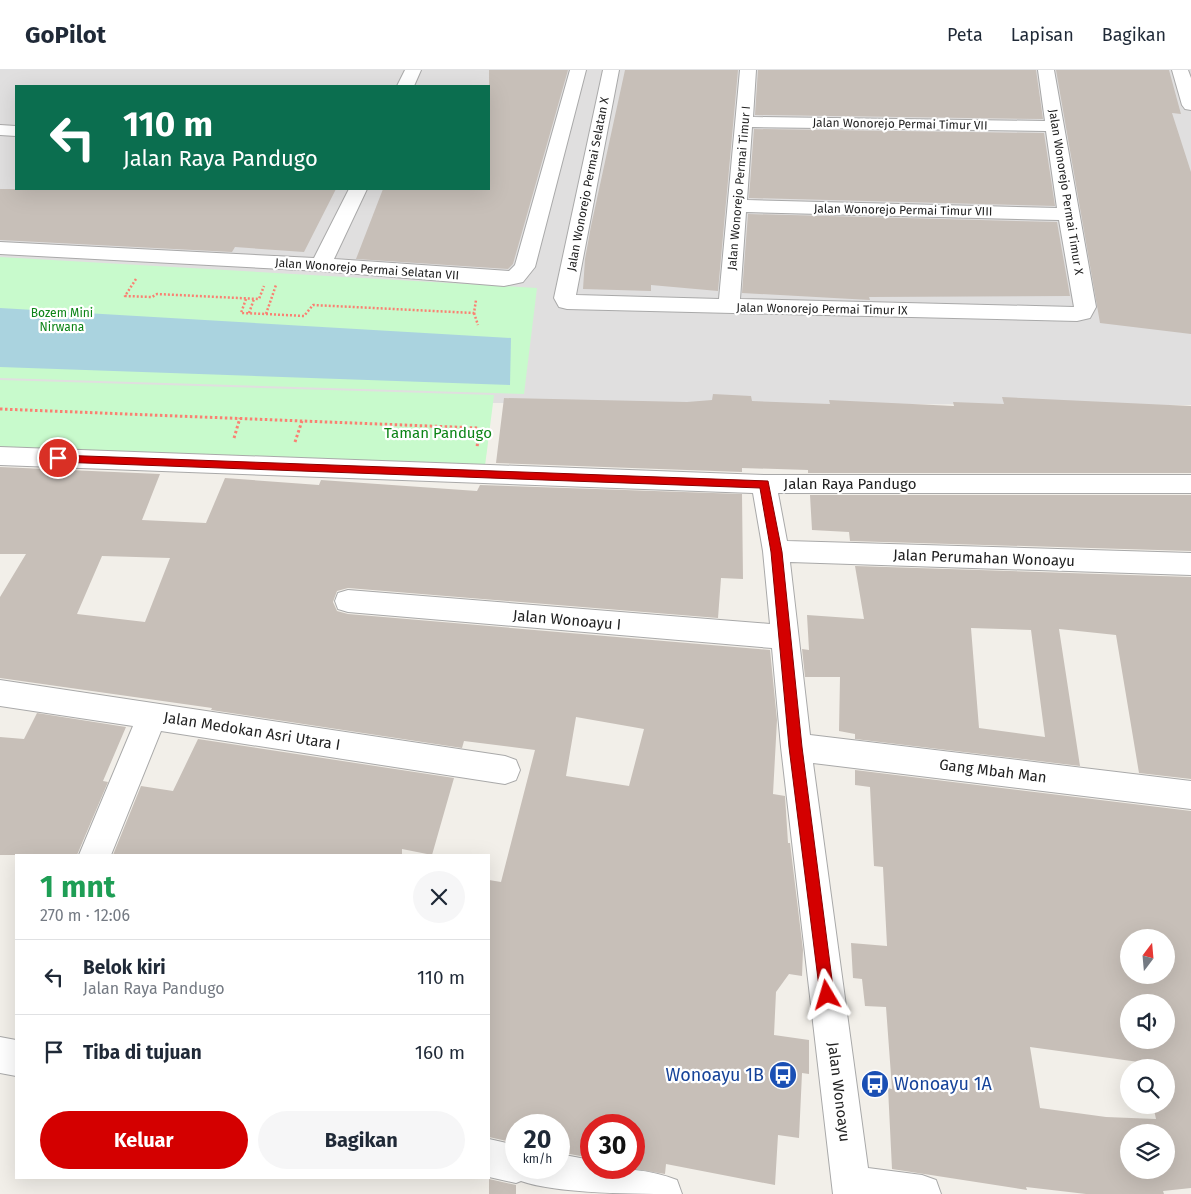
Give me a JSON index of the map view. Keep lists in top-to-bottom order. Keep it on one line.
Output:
{"streets":{"street":["Jalan Wonorejo Permai Timur VII","Jalan Wonorejo Permai Selatan X","Jalan Wonorejo Permai Timur I","Jalan Wonorejo Permai Timur X","Jalan Wonorejo Permai Timur VIII","Jalan Wonorejo Permai Selatan VII","Jalan Wonorejo Permai Timur IX","Jalan Raya Pandugo","Jalan Perumahan Wonoayu","Jalan Wonoayu I","Jalan Medokan Asri Utara I","Gang Mbah Man","Jalan Wonoayu"]},"crossings":[["Jalan Wonorejo Permai Timur VII","Jalan Wonorejo Permai Timur I"],["Jalan Wonorejo Permai Timur VII","Jalan Wonorejo Permai Timur X"],["Jalan Wonorejo Permai Selatan X","Jalan Wonorejo Permai Timur IX"],["Jalan Wonorejo Permai Timur I","Jalan Wonorejo Permai Timur VIII"],["Jalan Wonorejo Permai Timur I","Jalan Wonorejo Permai Timur IX"],["Jalan Wonorejo Permai Timur X","Jalan Wonorejo Permai Timur VIII"],["Jalan Wonorejo Permai Timur X","Jalan Wonorejo Permai Timur IX"],["Jalan Raya Pandugo","Jalan Wonoayu"],["Jalan Perumahan Wonoayu","Jalan Wonoayu"],["Jalan Wonoayu I","Jalan Wonoayu"],["Gang Mbah Man","Jalan Wonoayu"]],"parks":["Bozem Mini Nirwana","Taman Pandugo"],"places":{"bus stop":["Wonoayu 1B","Wonoayu 1A"]},"north":"top","page":{"header":"GoPilot","nav":["Peta","Lapisan","Bagikan"],"turn":["110 m","Jalan Raya Pandugo"],"heading":["1 mnt","270 m · 12:06"],"list":[{"name":"Belok kiri","note":"Jalan Raya Pandugo","value":"110 m"},{"name":"Tiba di tujuan","value":"160 m"}],"buttons":["Keluar","Bagikan"],"speed":"20 km/h","limit":"30"}}
